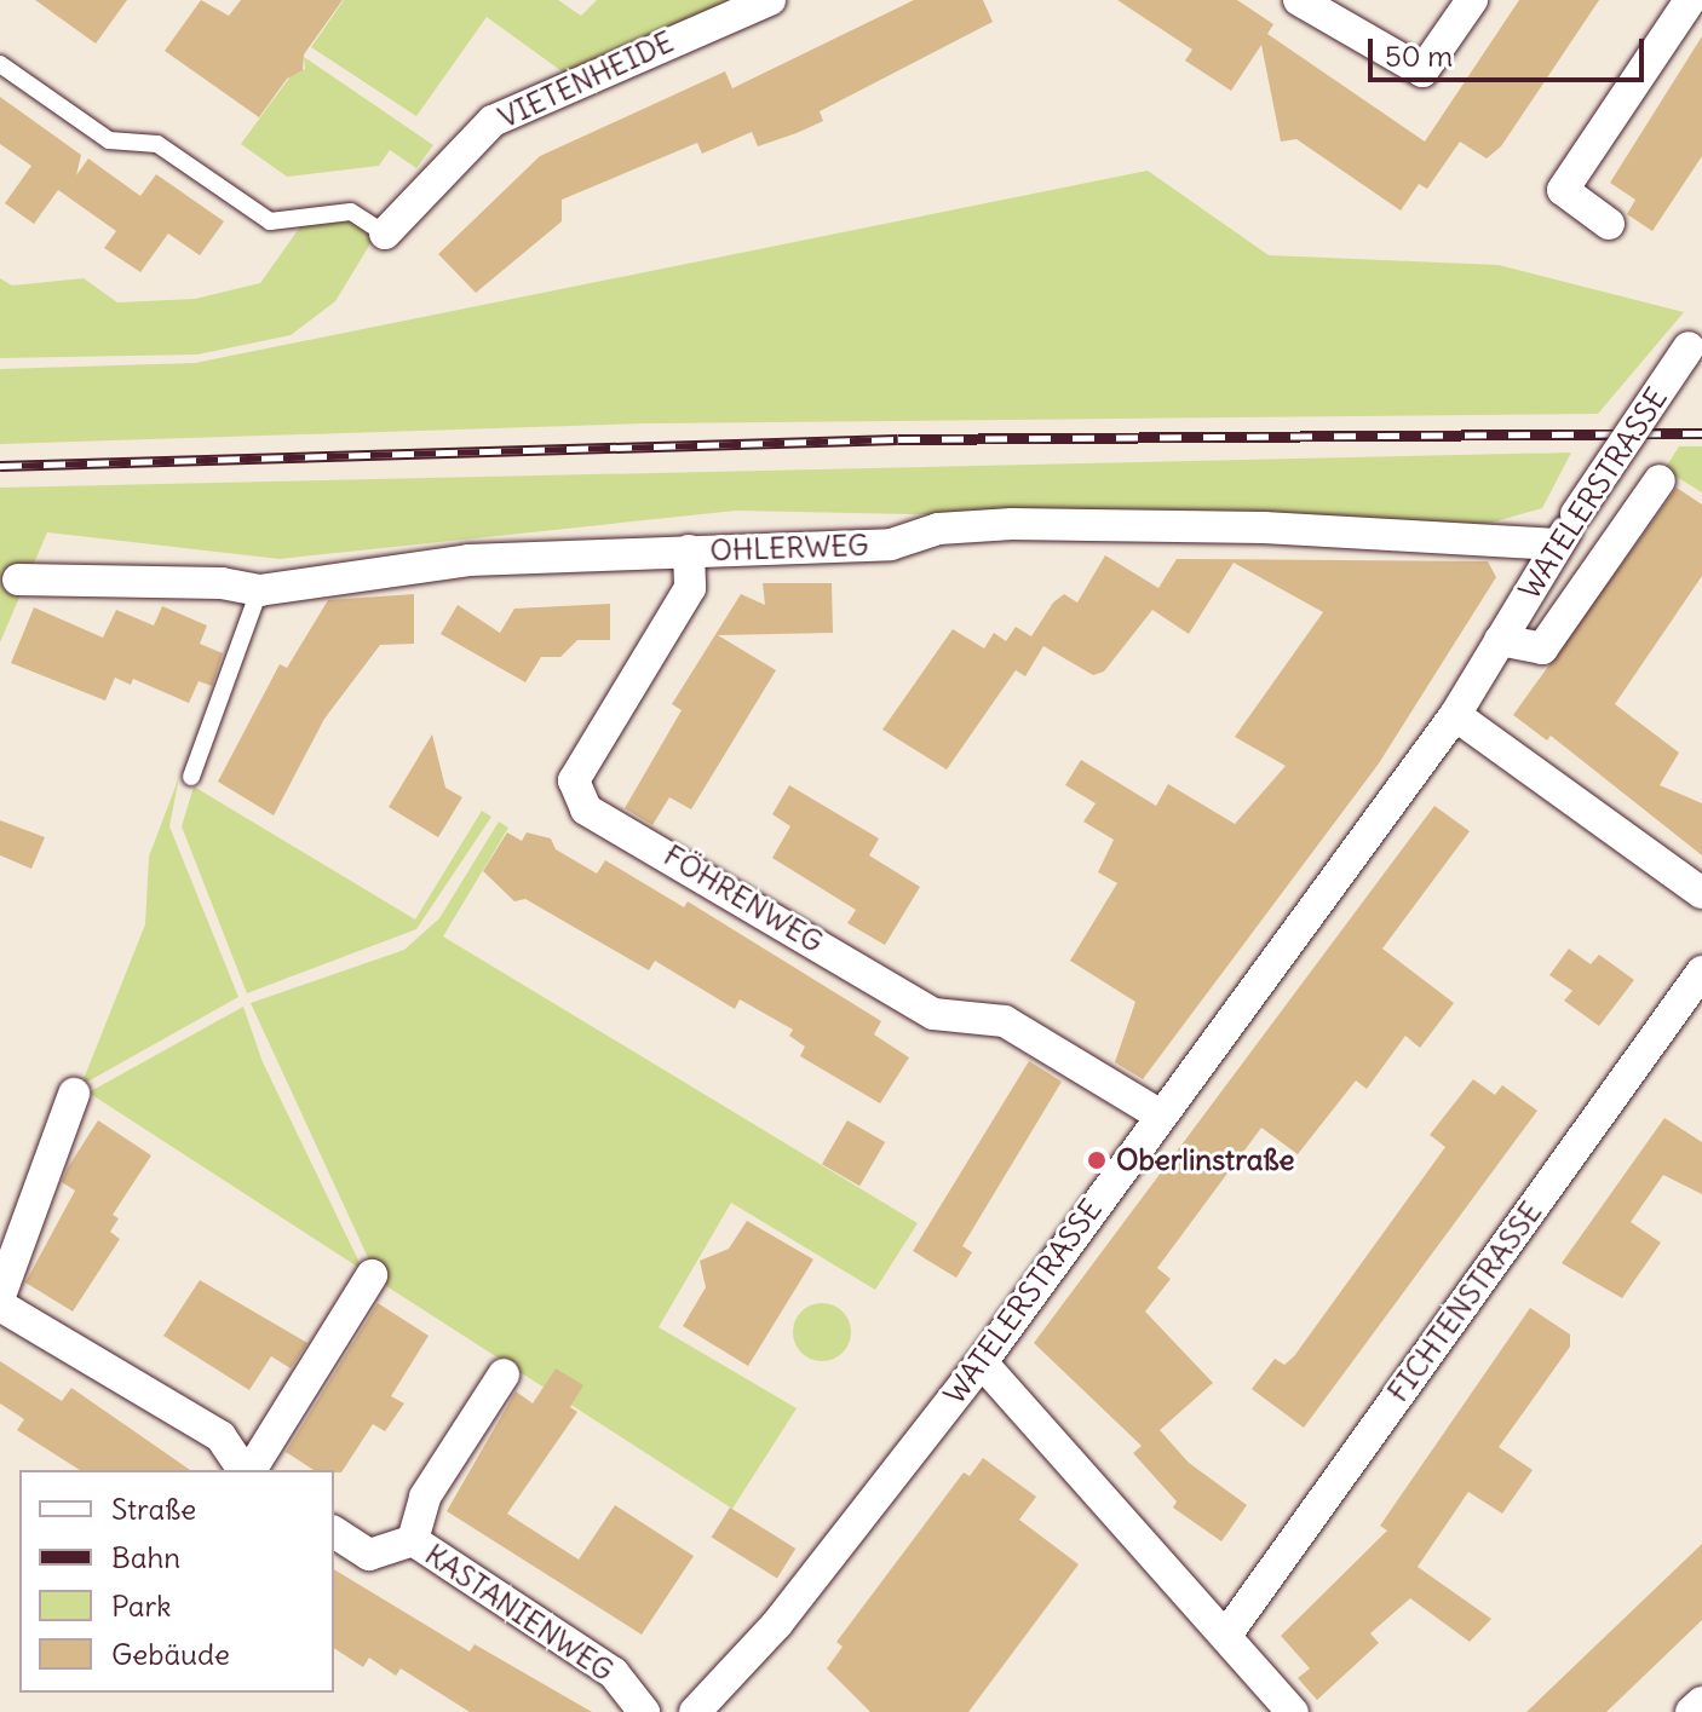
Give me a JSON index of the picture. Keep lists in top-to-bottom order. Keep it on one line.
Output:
{"streets":{"street":["VIETENHEIDE","WATELERSTRASSE","OHLERWEG","FÖHRENWEG","FICHTENSTRASSE","KASTANIENWEG"]},"crossings":[["WATELERSTRASSE","OHLERWEG"],["WATELERSTRASSE","FÖHRENWEG"],["OHLERWEG","FÖHRENWEG"]],"places":["Oberlinstraße"],"legend":["Straße","Bahn","Park","Gebäude"],"scale_bar":"50 m"}
